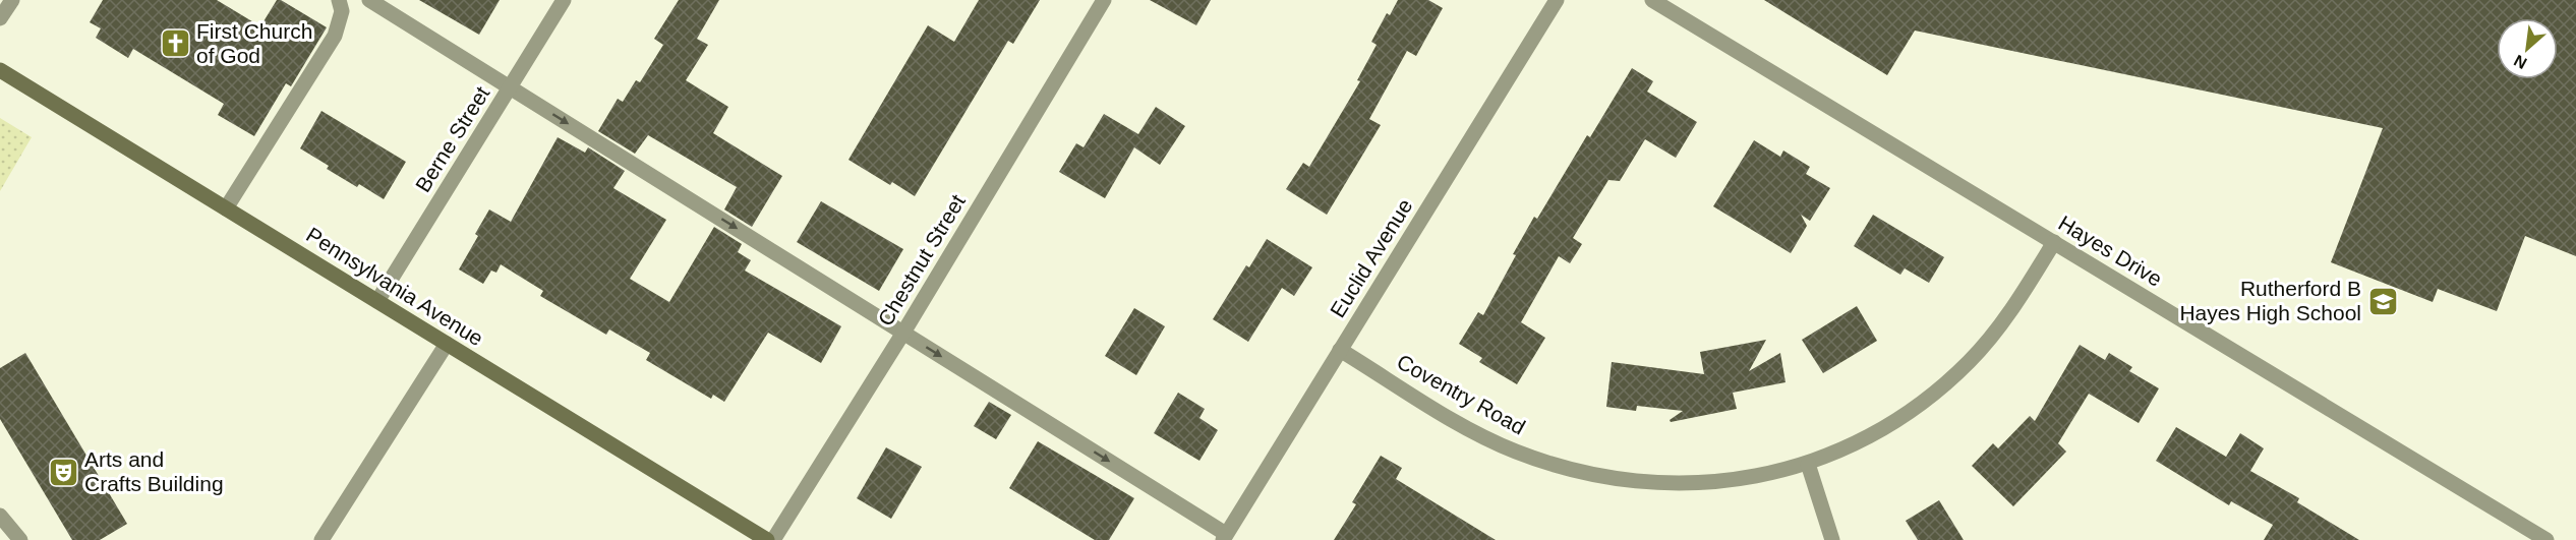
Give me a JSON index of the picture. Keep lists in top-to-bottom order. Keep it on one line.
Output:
{"streets":{"street":["Berne Street","Hayes Drive","Euclid Avenue","Chestnut Street","Pennsylvania Avenue","Coventry Road"]},"crossings":[["Berne Street","Pennsylvania Avenue"],["Hayes Drive","Coventry Road"],["Euclid Avenue","Coventry Road"]],"places":{"church":["First Church of God"],"school or university":["Rutherford B Hayes High School"],"theatre":["Arts and Crafts Building"]},"north":"bottom left"}
